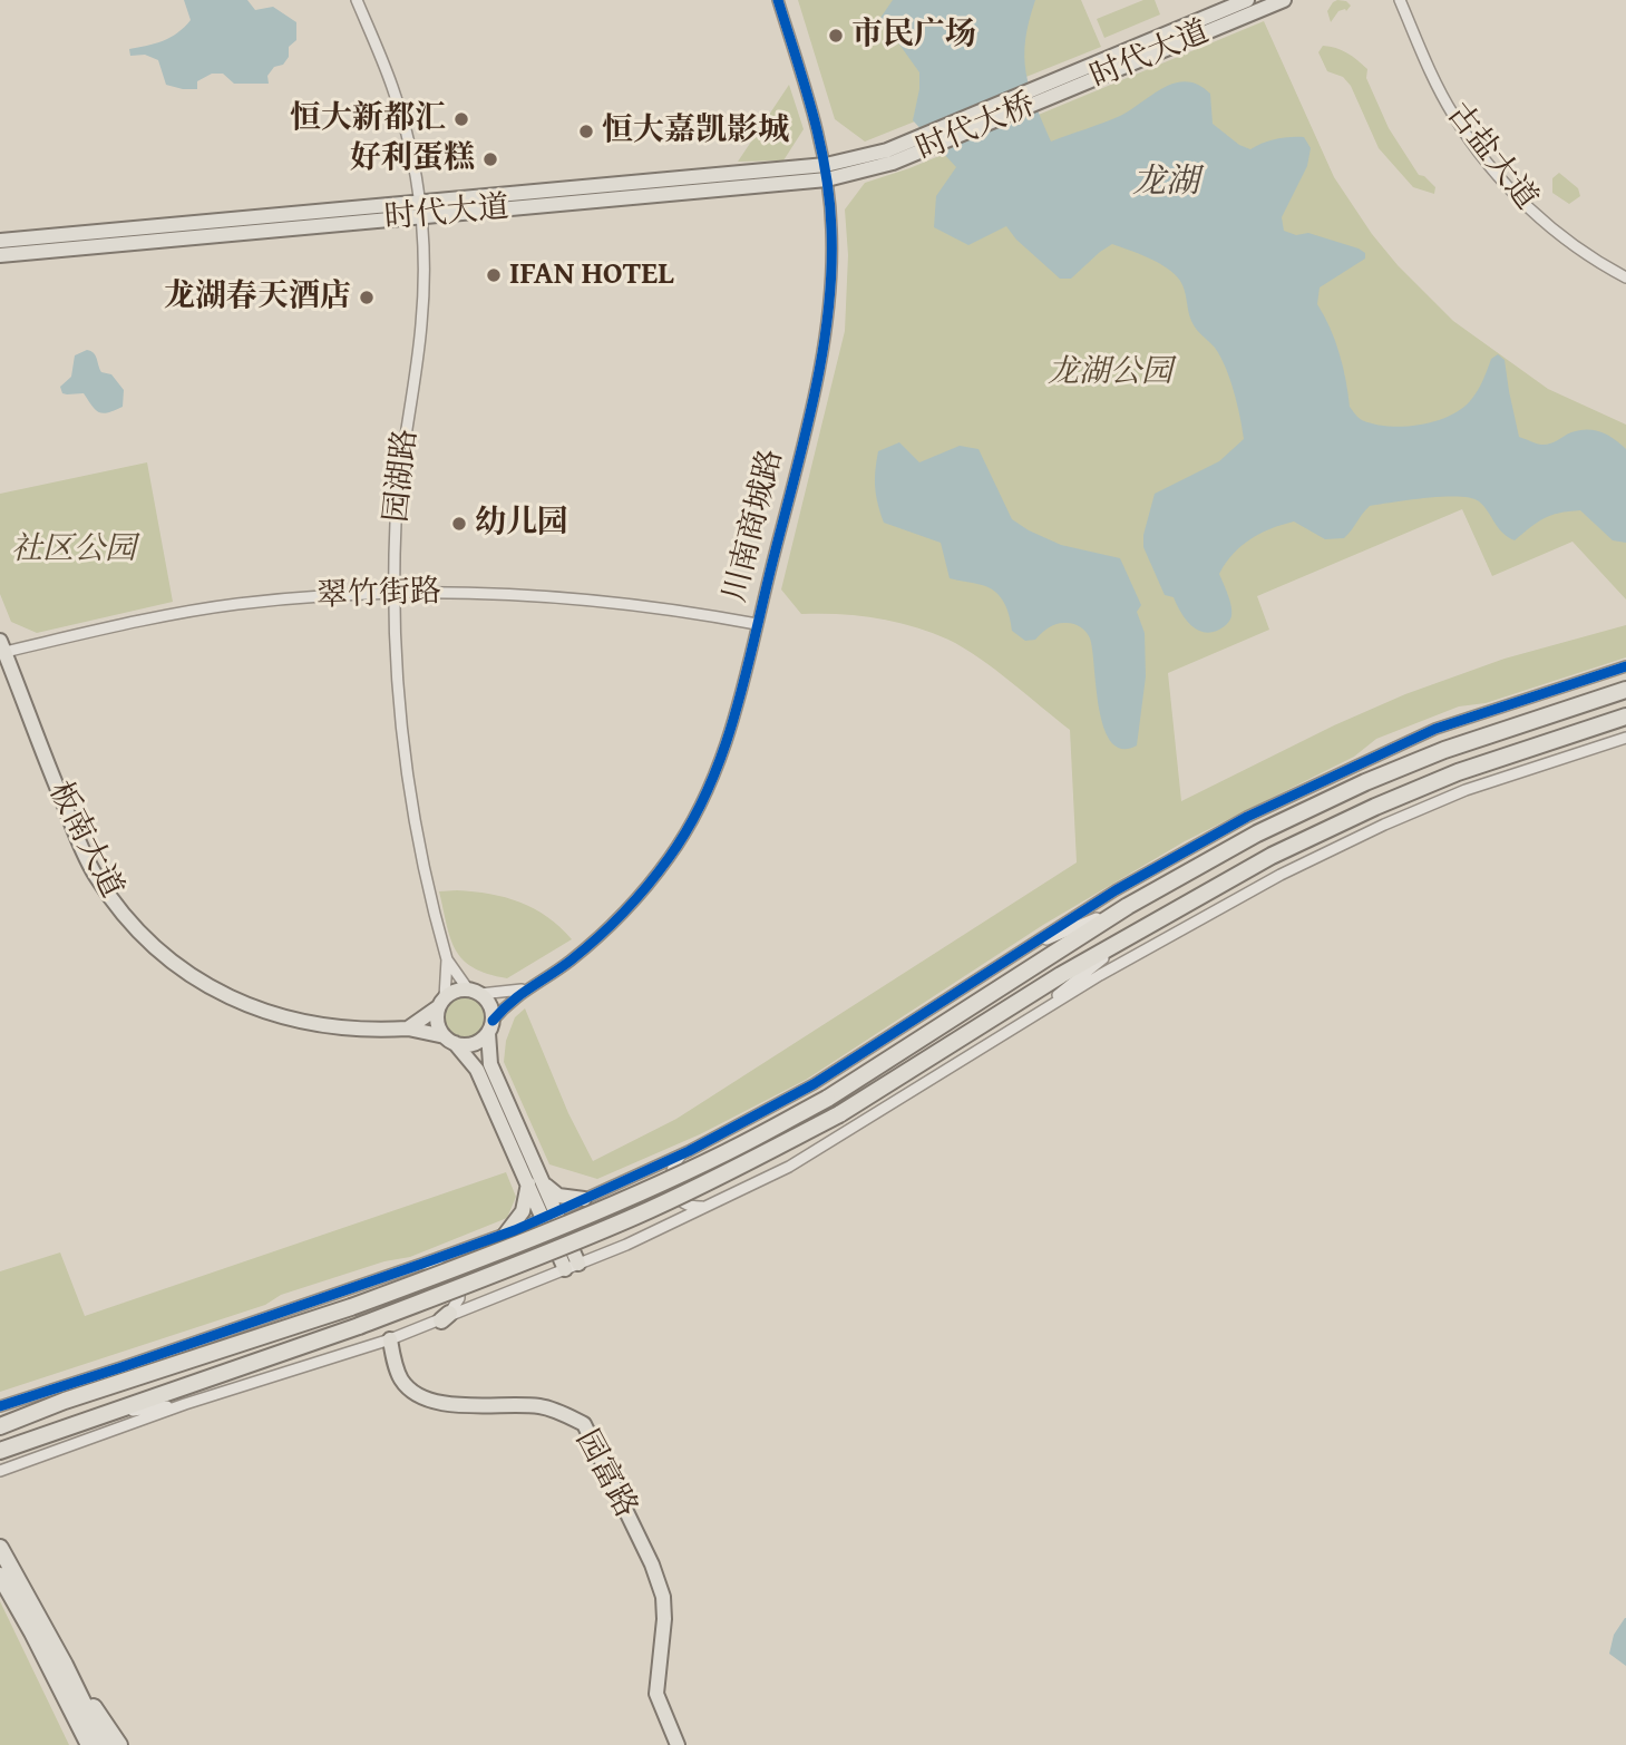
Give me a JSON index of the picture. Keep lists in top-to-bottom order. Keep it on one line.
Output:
{"streets":{"main road":["时代大道","时代大桥","板南大道","园富路"],"street":["古盐大道","园湖路","川南商城路","翠竹街路"]},"crossings":[["时代大道","时代大桥"],["时代大道","园湖路"],["时代大道","川南商城路"],["园湖路","翠竹街路"],["川南商城路","翠竹街路"],["翠竹街路","板南大道"]],"water":["龙湖"],"parks":["龙湖公园","社区公园"],"places":["市民广场","恒大新都汇","恒大嘉凯影城","好利蛋糕","IFAN HOTEL","龙湖春天酒店","幼儿园"]}
